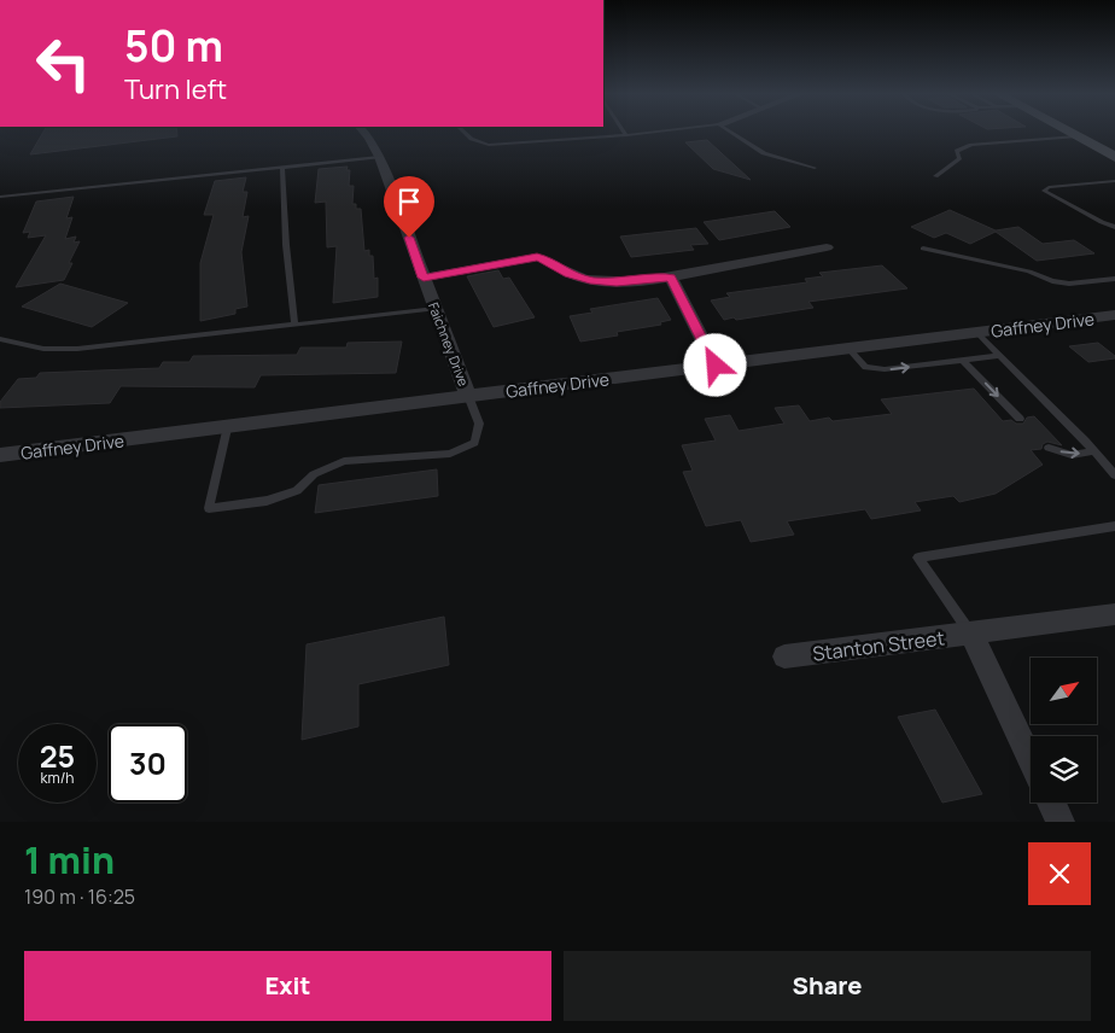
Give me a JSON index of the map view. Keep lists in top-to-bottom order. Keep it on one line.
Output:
{"streets":{"street":["Gaffney Drive","Faichney Drive","Stanton Street"]},"crossings":[["Gaffney Drive","Faichney Drive"]],"north":"top right","page":{"turn":["50 m","Turn left"],"speed":"25 km/h","limit":"30","heading":["1 min","190 m · 16:25"],"buttons":["Exit","Share"]}}
